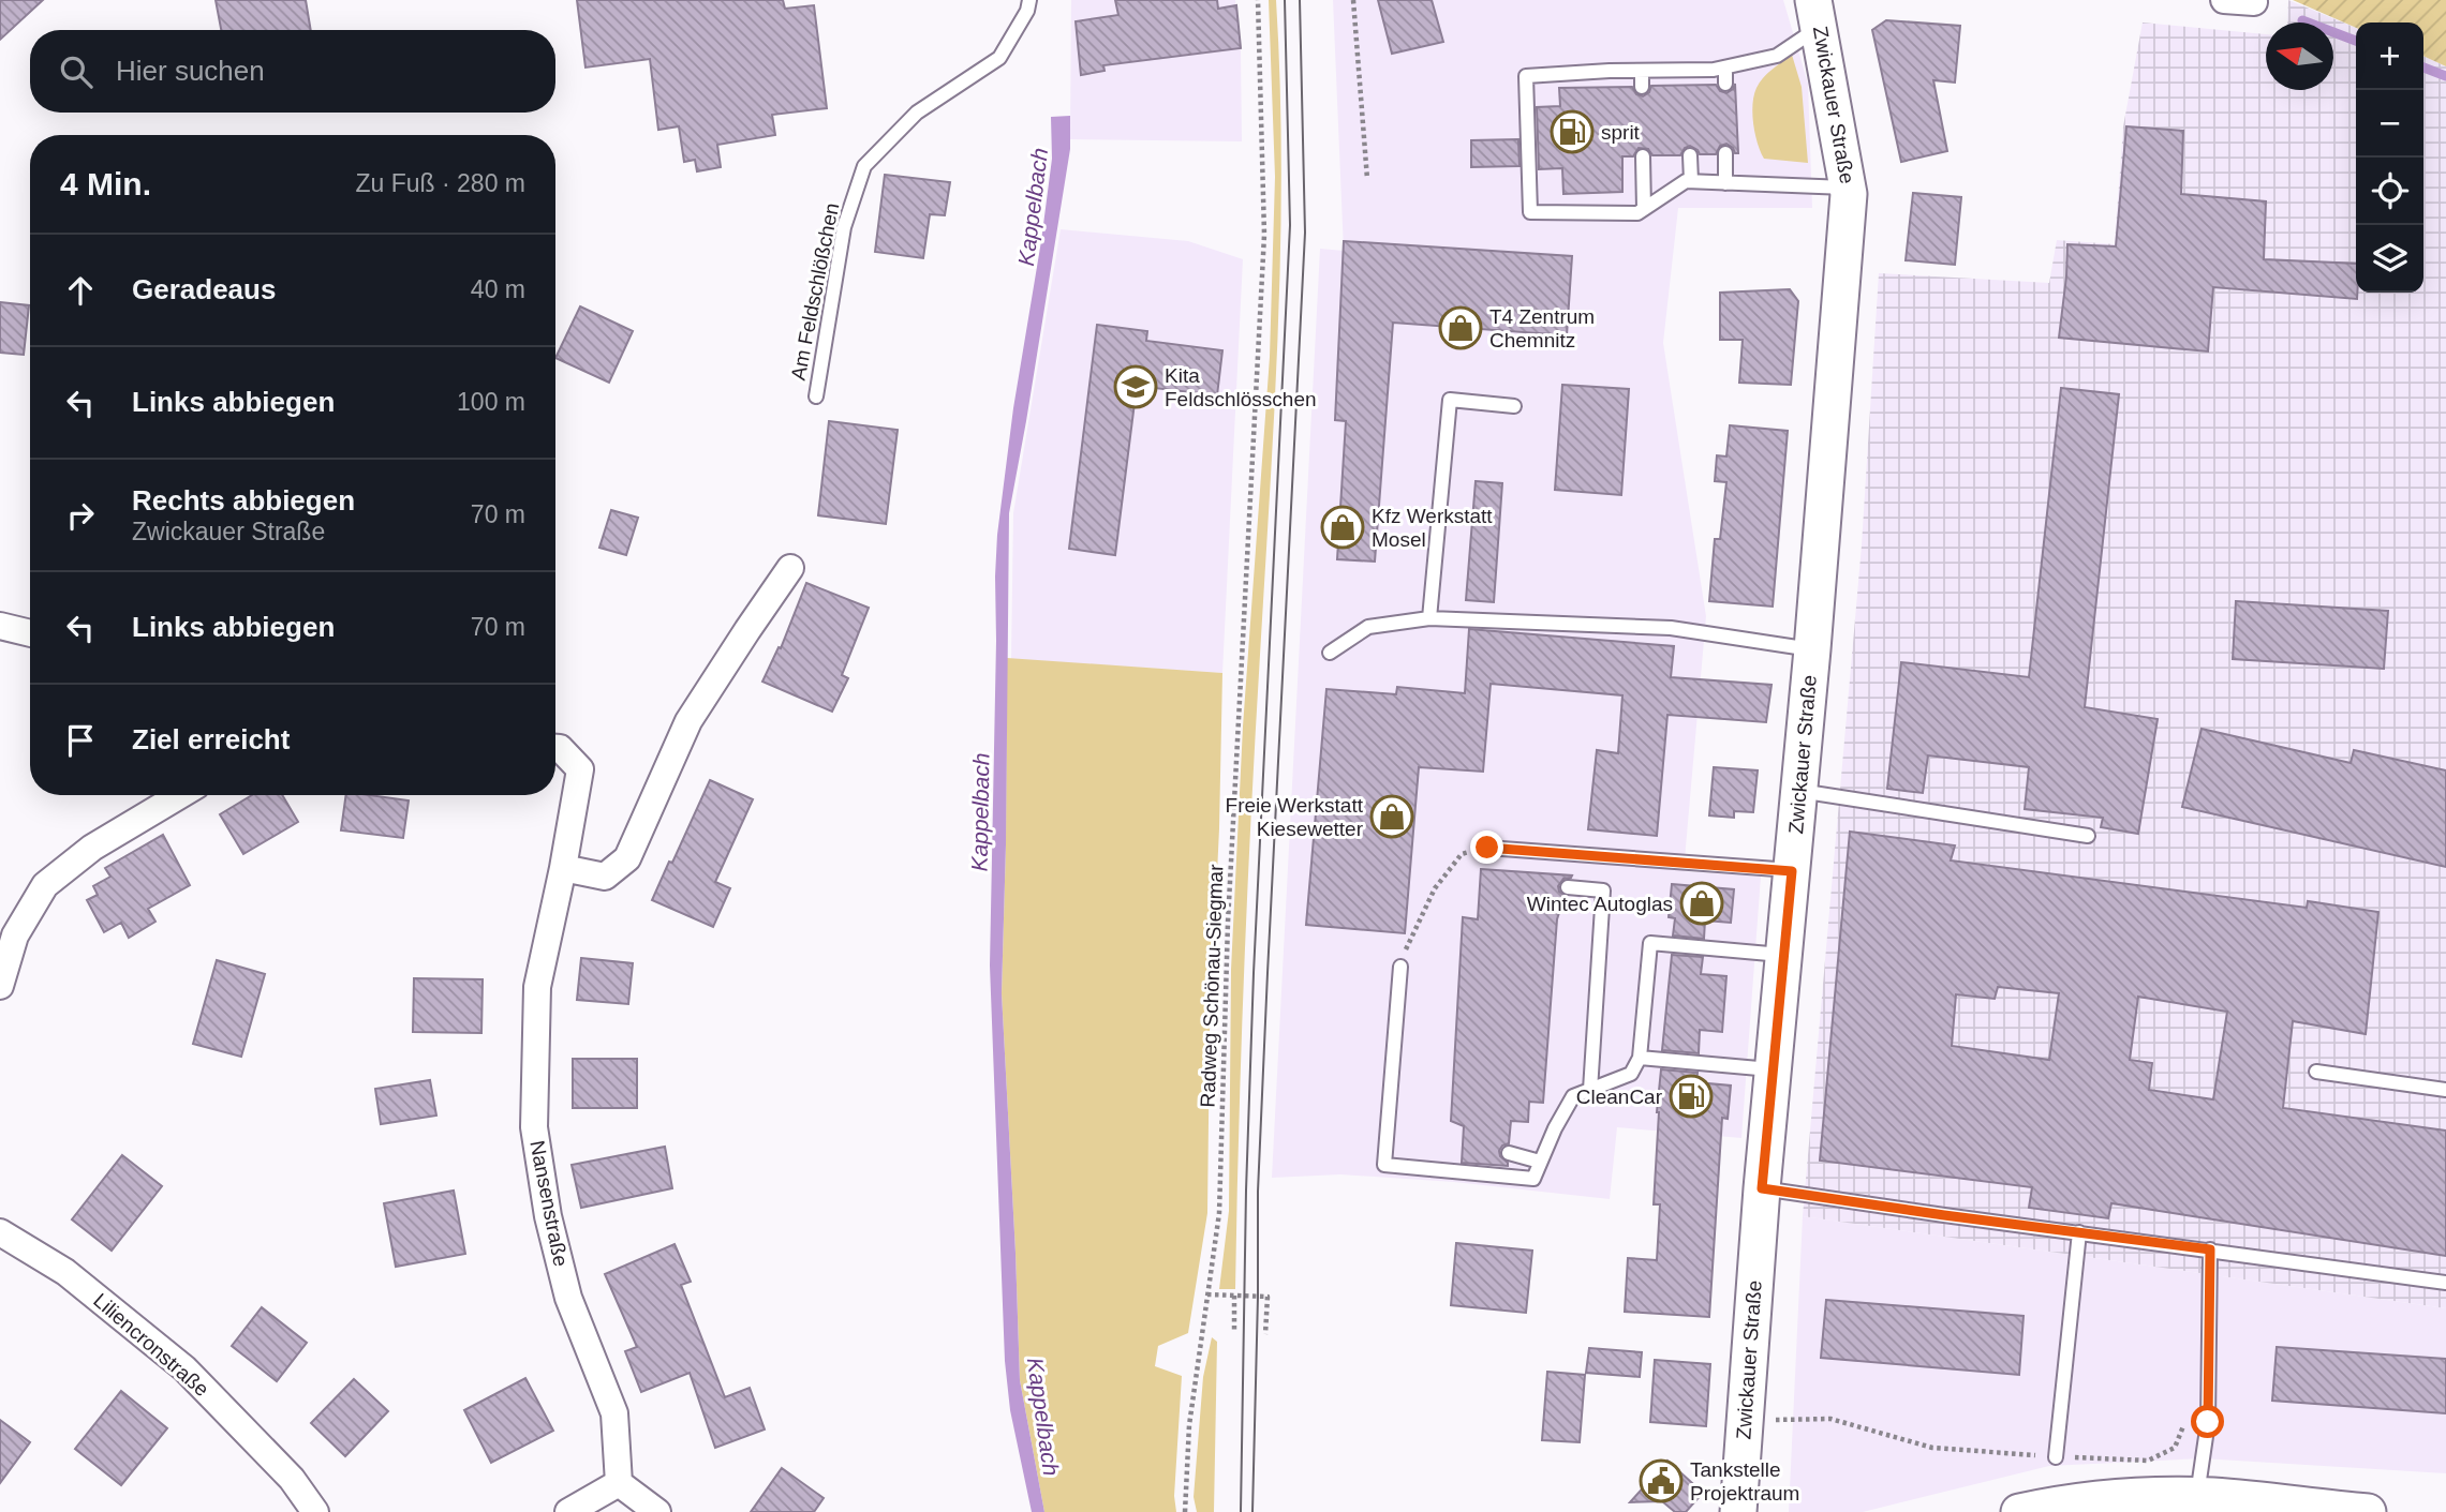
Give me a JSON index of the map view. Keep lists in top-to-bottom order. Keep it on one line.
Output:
{"streets":{"main road":["Zwickauer Straße"],"street":["Nansenstraße","Liliencronstraße"],"lane":["Am Feldschlößchen"],"path":["Radweg Schönau-Siegmar"]},"water":["Kappelbach"],"places":{"fuel station":["sprit","CleanCar"],"shop":["T4 Zentrum Chemnitz","Kfz Werkstatt Mosel","Freie Werkstatt Kiesewetter","Wintec Autoglas"],"school or university":["Kita Feldschlösschen"],"public building":["Tankstelle Projektraum"]},"north":"left","page":{"map_buttons":["+","−"],"search":"Hier suchen","heading":["4 Min.","Zu Fuß · 280 m"],"list":[["Geradeaus","40 m"],["Links abbiegen","100 m"],["Rechts abbiegen","Zwickauer Straße","70 m"],["Links abbiegen","70 m"],"Ziel erreicht"]}}
